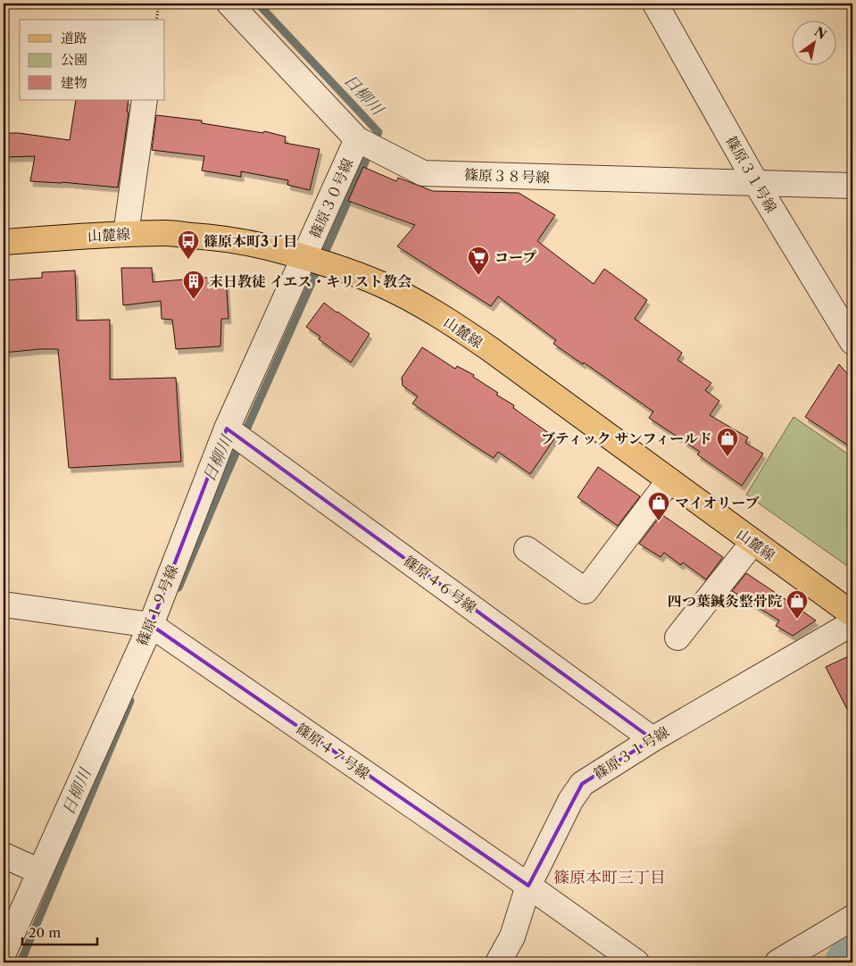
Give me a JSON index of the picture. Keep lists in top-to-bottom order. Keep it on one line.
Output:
{"streets":{"main road":["山麓線"],"street":["篠原３１号線","篠原３８号線","篠原３０号線","篠原４６号線","篠原１９号線","篠原４７号線"]},"crossings":[["篠原３１号線","篠原３８号線"],["篠原３１号線","篠原４６号線"],["篠原３１号線","篠原４７号線"],["篠原３８号線","篠原３０号線"],["篠原３０号線","山麓線"],["篠原３０号線","篠原１９号線"],["山麓線","篠原１９号線"],["篠原４６号線","篠原１９号線"],["篠原１９号線","篠原４７号線"]],"districts":["篠原本町三丁目"],"water":["日柳川"],"places":{"bus stop":["篠原本町3丁目"],"supermarket":["コープ"],"building":["末日教徒 イエス・キリスト教会"],"shop":["ブティック サンフィールド","マイオリーブ","四つ葉鍼灸整骨院"]},"legend":["道路","公園","建物"],"scale_bar":"20 m","north":"top right"}
